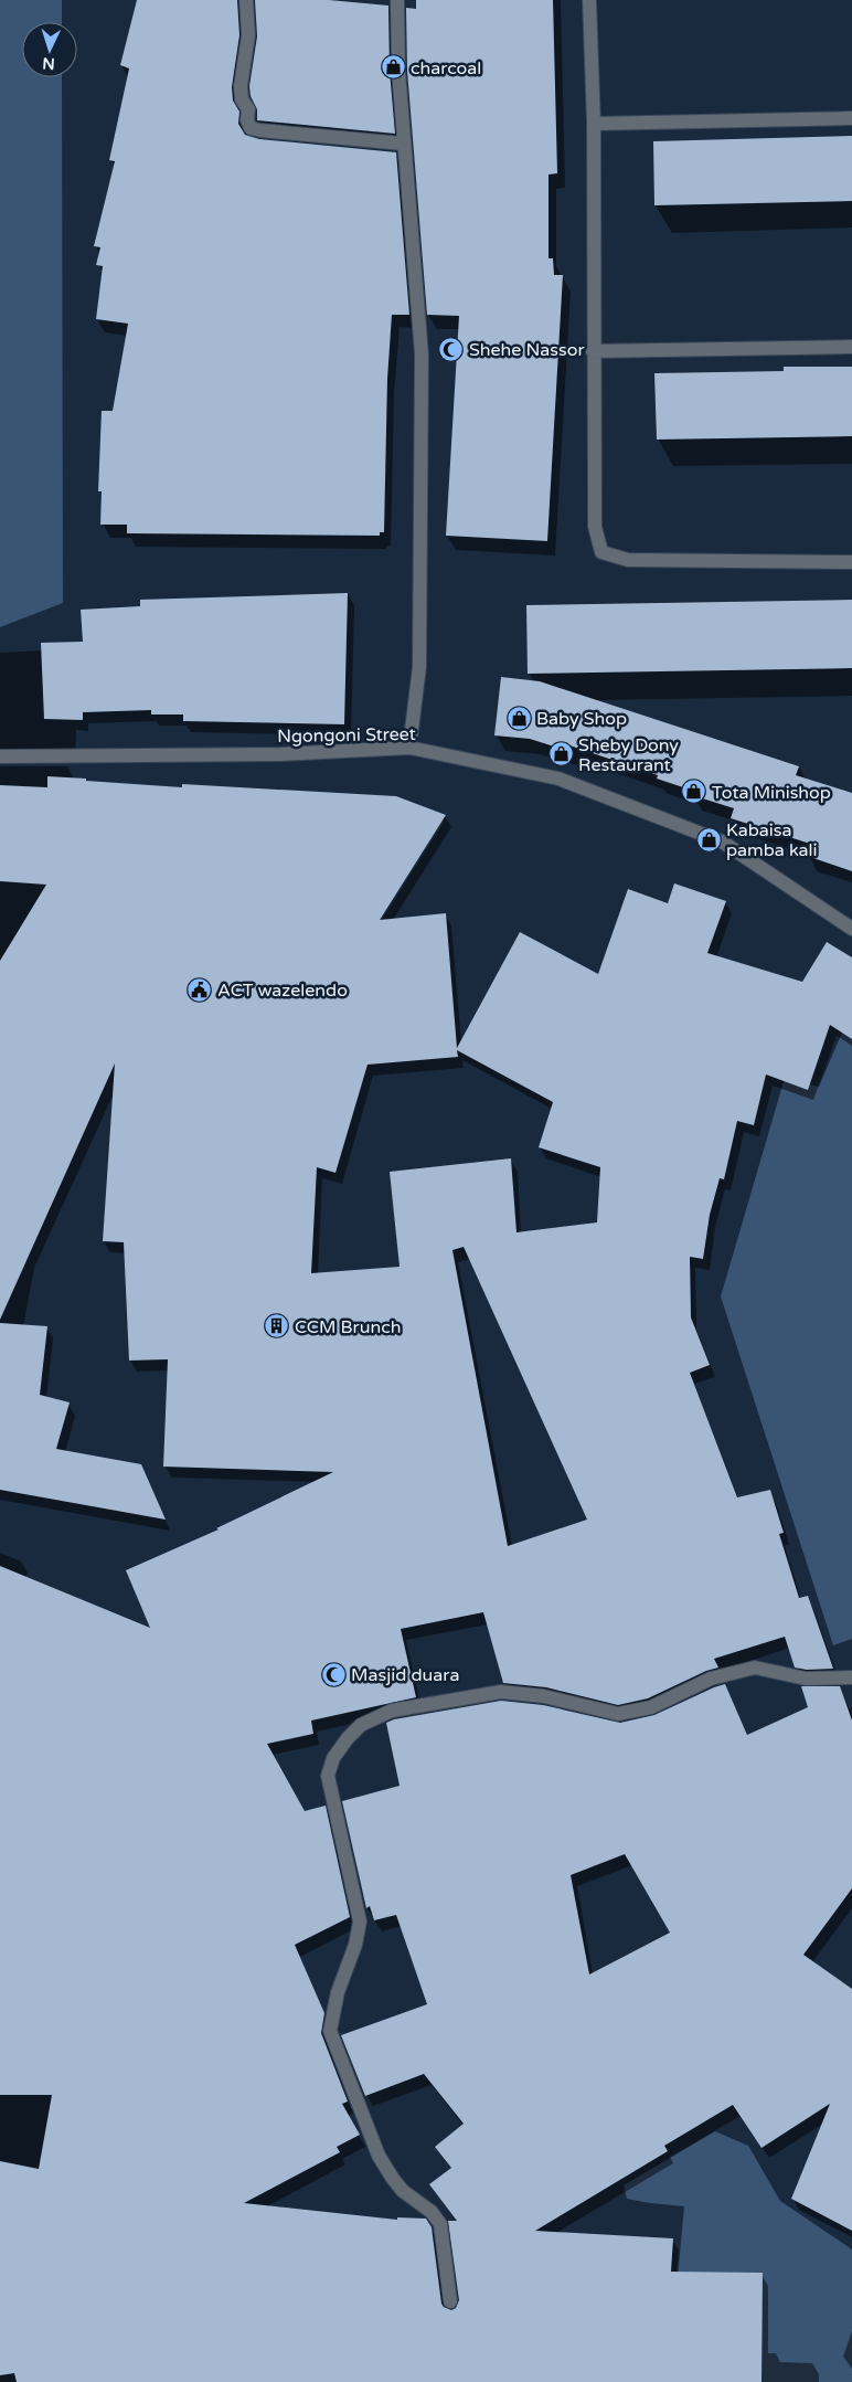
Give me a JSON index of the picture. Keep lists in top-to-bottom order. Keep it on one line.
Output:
{"streets":{"street":["Ngongoni Street"]},"places":{"shop":["charcoal","Baby Shop","Sheby Dony Restaurant","Tota Minishop","Kabaisa pamba kali"],"mosque":["Shehe Nassor","Masjid duara"],"public building":["ACT wazelendo"],"building":["CCM Brunch"]},"north":"bottom"}
